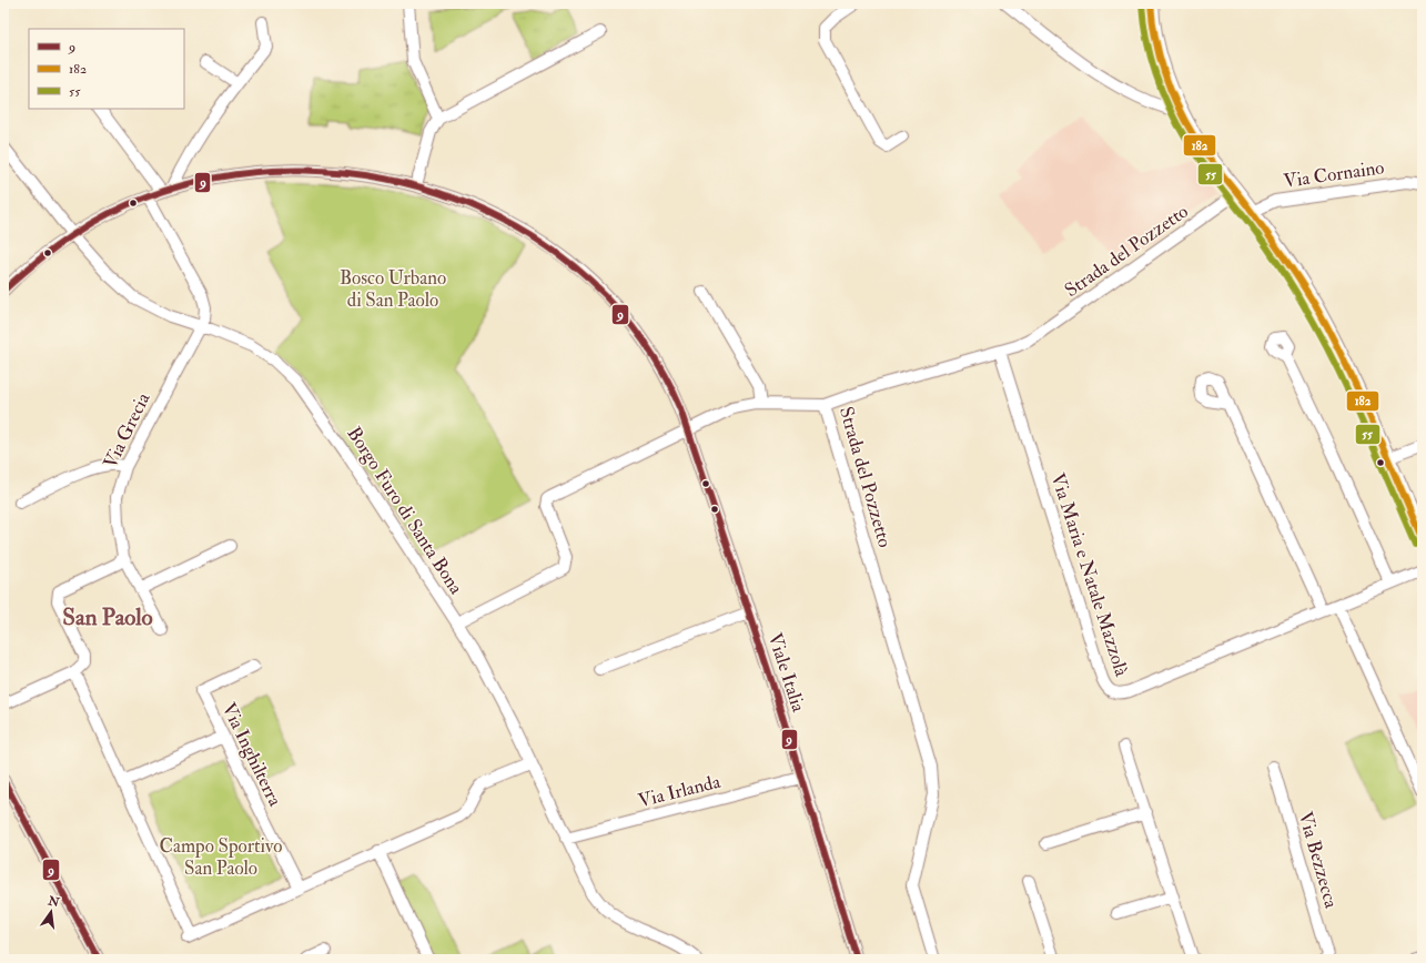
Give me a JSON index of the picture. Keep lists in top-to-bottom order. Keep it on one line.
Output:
{"streets":{"street":["Via Cornaino","Strada del Pozzetto","Via Grecia","Borgo Furo di Santa Bona","Via Maria e Natale Mazzolà","Viale Italia","Via Inghilterra","Via Irlanda","Via Bezzecca"]},"crossings":[["Strada del Pozzetto","Via Maria e Natale Mazzolà"],["Via Grecia","Borgo Furo di Santa Bona"],["Via Grecia","Viale Italia"],["Borgo Furo di Santa Bona","Viale Italia"],["Borgo Furo di Santa Bona","Via Irlanda"],["Viale Italia","Via Irlanda"]],"districts":["San Paolo"],"parks":["Bosco Urbano di San Paolo","Campo Sportivo San Paolo"],"lines":["transit line 182","transit line 55","transit line 9"],"legend":["9","182","55"],"north":"top"}
